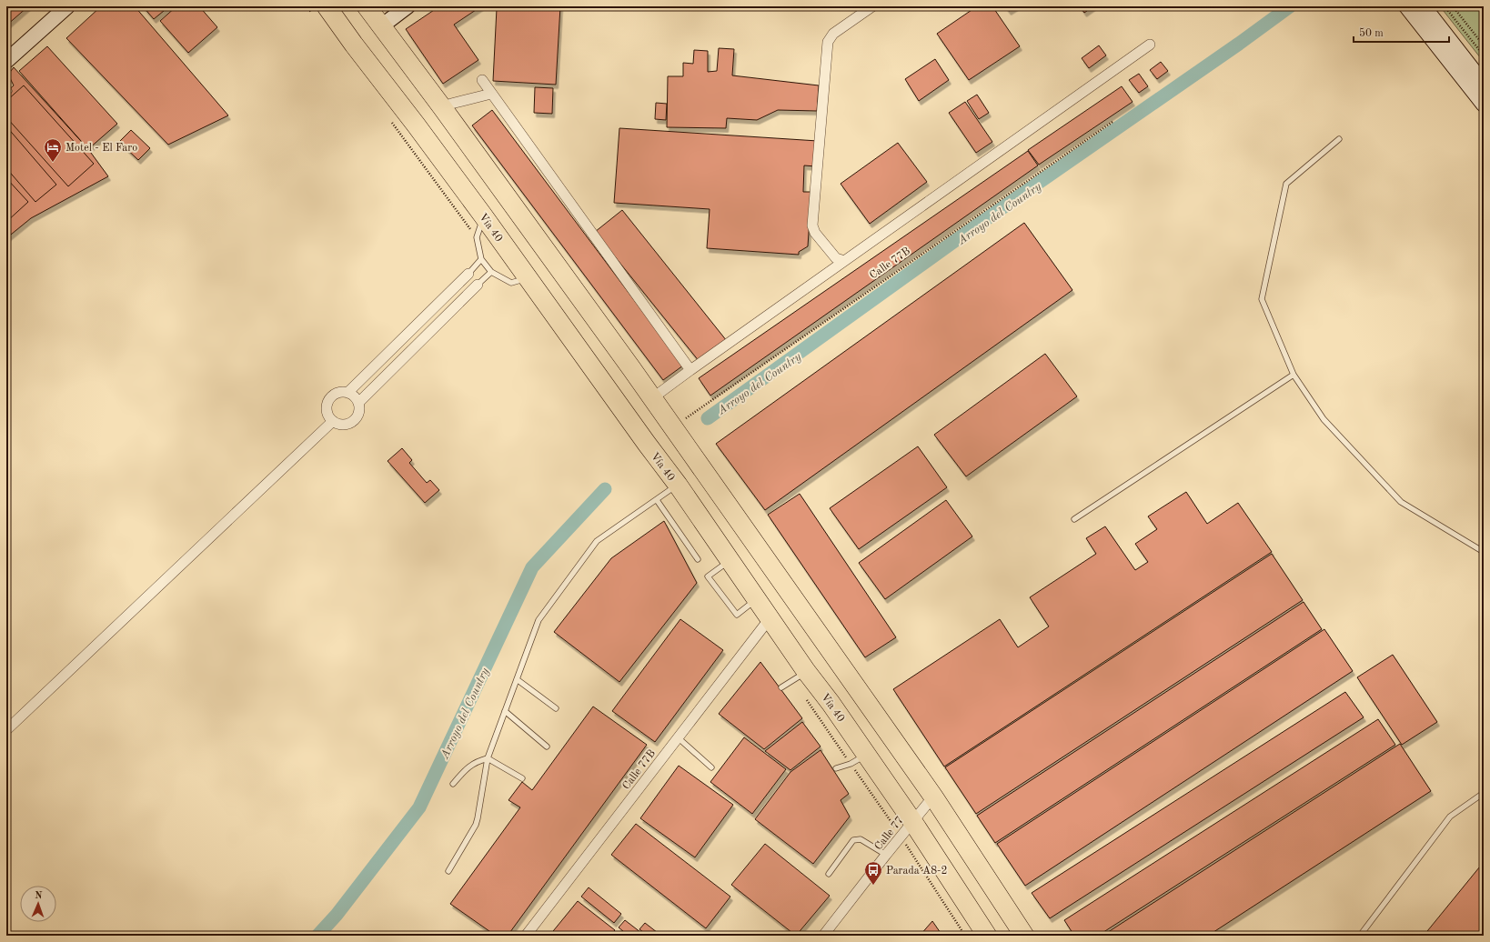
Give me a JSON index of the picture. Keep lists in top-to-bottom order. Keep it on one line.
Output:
{"streets":{"highway":["Vía 40"],"street":["Calle 77B","Calle 77"]},"crossings":[["Vía 40","Calle 77B"],["Vía 40","Calle 77"]],"water":["Arroyo del Country"],"places":{"hotel":["Motel - El Faro"],"bus stop":["Parada A8-2"]},"scale_bar":"50 m","north":"top"}
